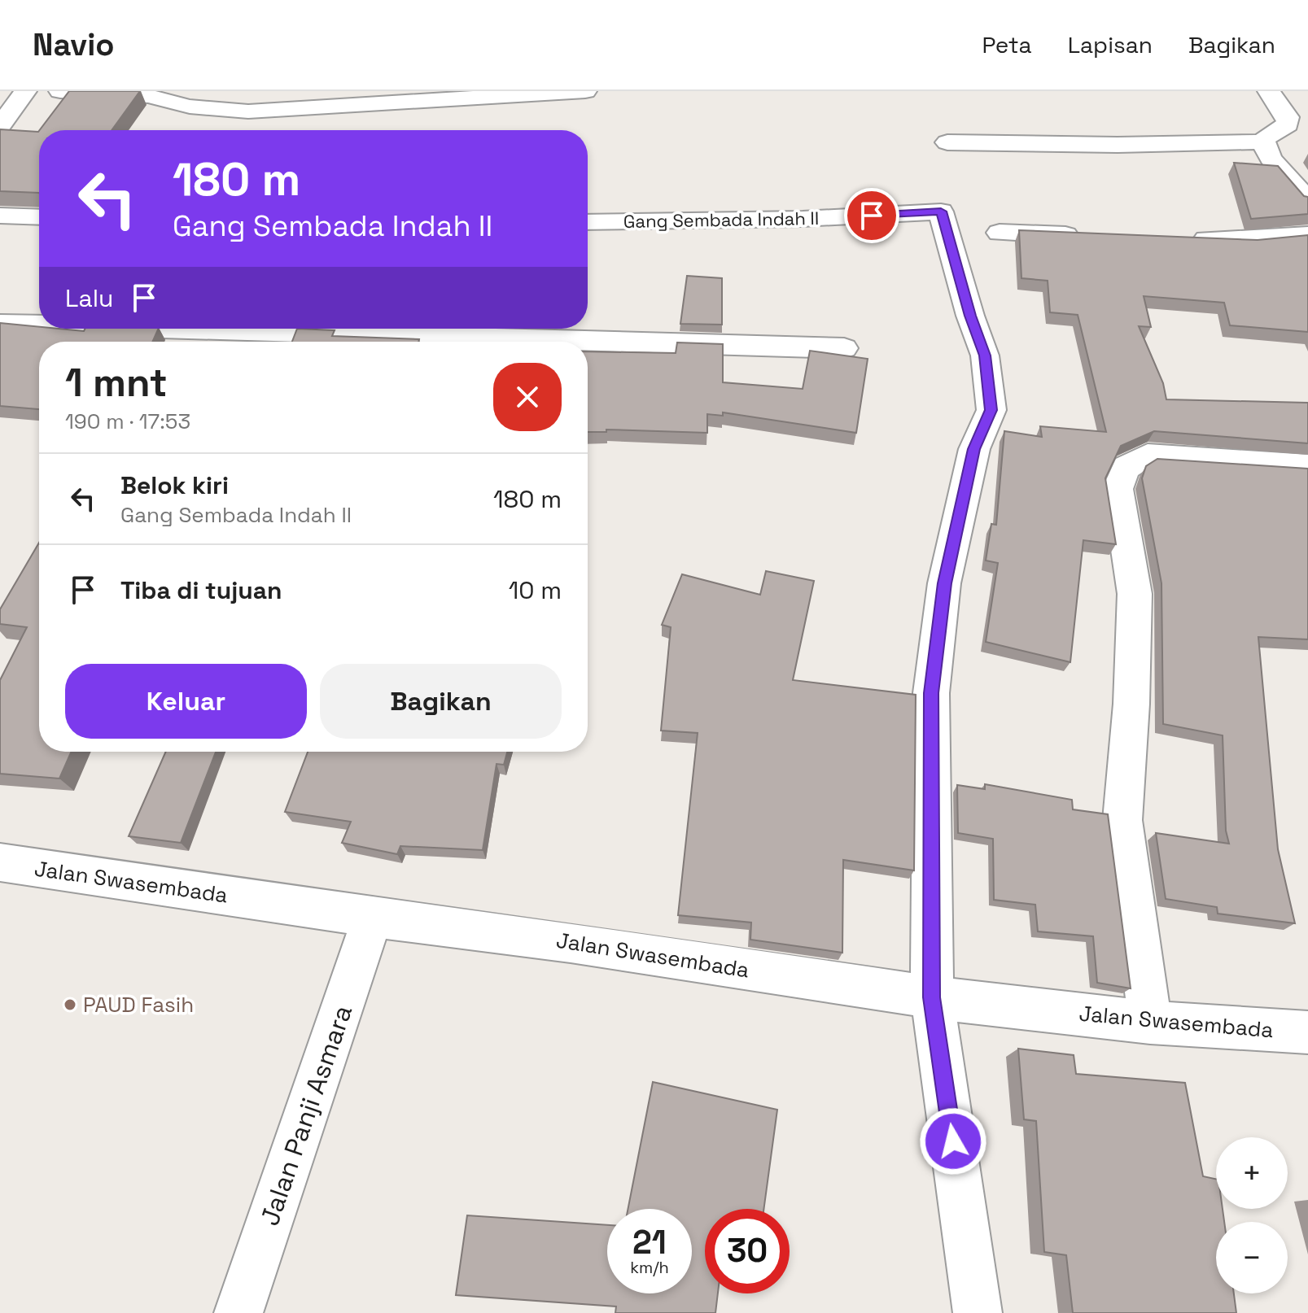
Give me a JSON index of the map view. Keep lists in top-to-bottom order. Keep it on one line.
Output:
{"streets":{"street":["Gang Sembada Indah II","Jalan Swasembada","Jalan Panji Asmara"]},"crossings":[["Gang Sembada Indah II","Jalan Swasembada"],["Jalan Swasembada","Jalan Panji Asmara"]],"places":["PAUD Fasih"],"page":{"header":"Navio","nav":["Peta","Lapisan","Bagikan"],"turn":["180 m","Gang Sembada Indah II"],"then":"Lalu","heading":["1 mnt","190 m · 17:53"],"list":[{"name":"Belok kiri","note":"Gang Sembada Indah II","value":"180 m"},{"name":"Tiba di tujuan","value":"10 m"}],"buttons":["Keluar","Bagikan"],"map_buttons":["+","−"],"speed":"21 km/h","limit":"30"}}
